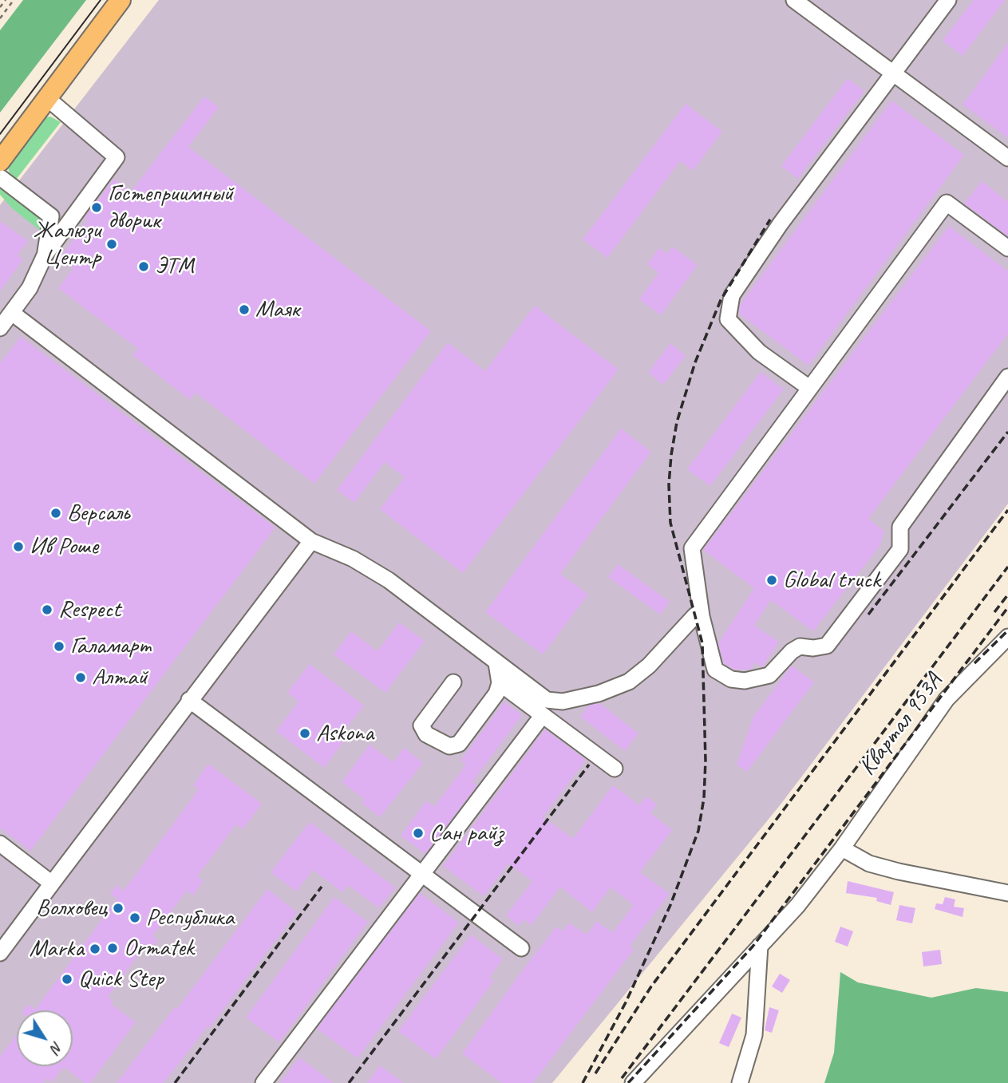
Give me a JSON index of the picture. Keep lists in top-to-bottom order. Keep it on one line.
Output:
{"streets":{"street":["Квартал 953А"]},"places":["Гостеприимный дворик","Жалюзи Центр","ЭТМ","Маяк","Версаль","Ив Роше","Global truck","Respect","Галамарт","Алтай","Askona","Сан райз","Волховец","Республика","Ormatek","Marka","Quick Step"],"north":"bottom right"}
